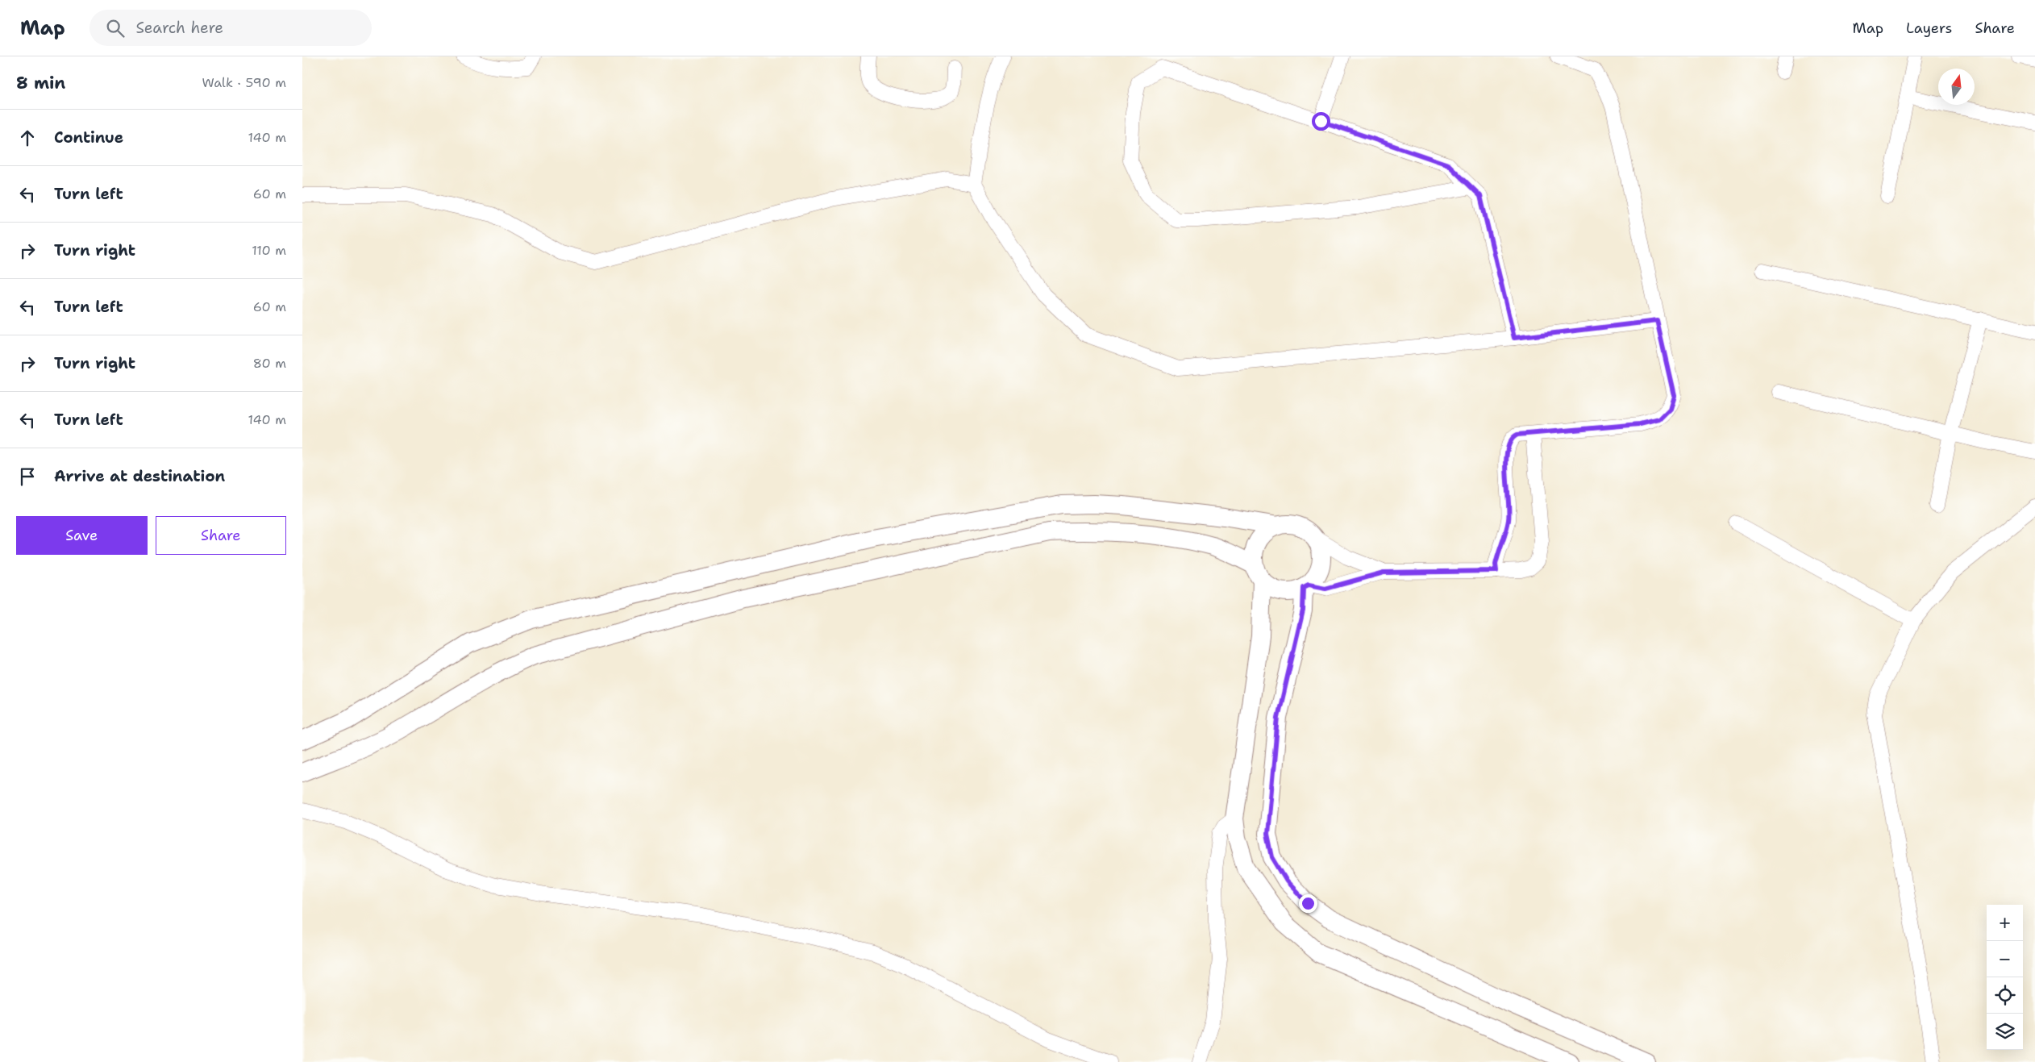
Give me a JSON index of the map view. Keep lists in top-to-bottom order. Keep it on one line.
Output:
{"north":"top","page":{"header":"Map","search":"Search here","nav":["Map","Layers","Share"],"heading":["8 min","Walk · 590 m"],"list":[["Continue","140 m"],["Turn left","60 m"],["Turn right","110 m"],["Turn left","60 m"],["Turn right","80 m"],["Turn left","140 m"],"Arrive at destination"],"buttons":["Save","Share"],"map_buttons":["+","−"]}}
